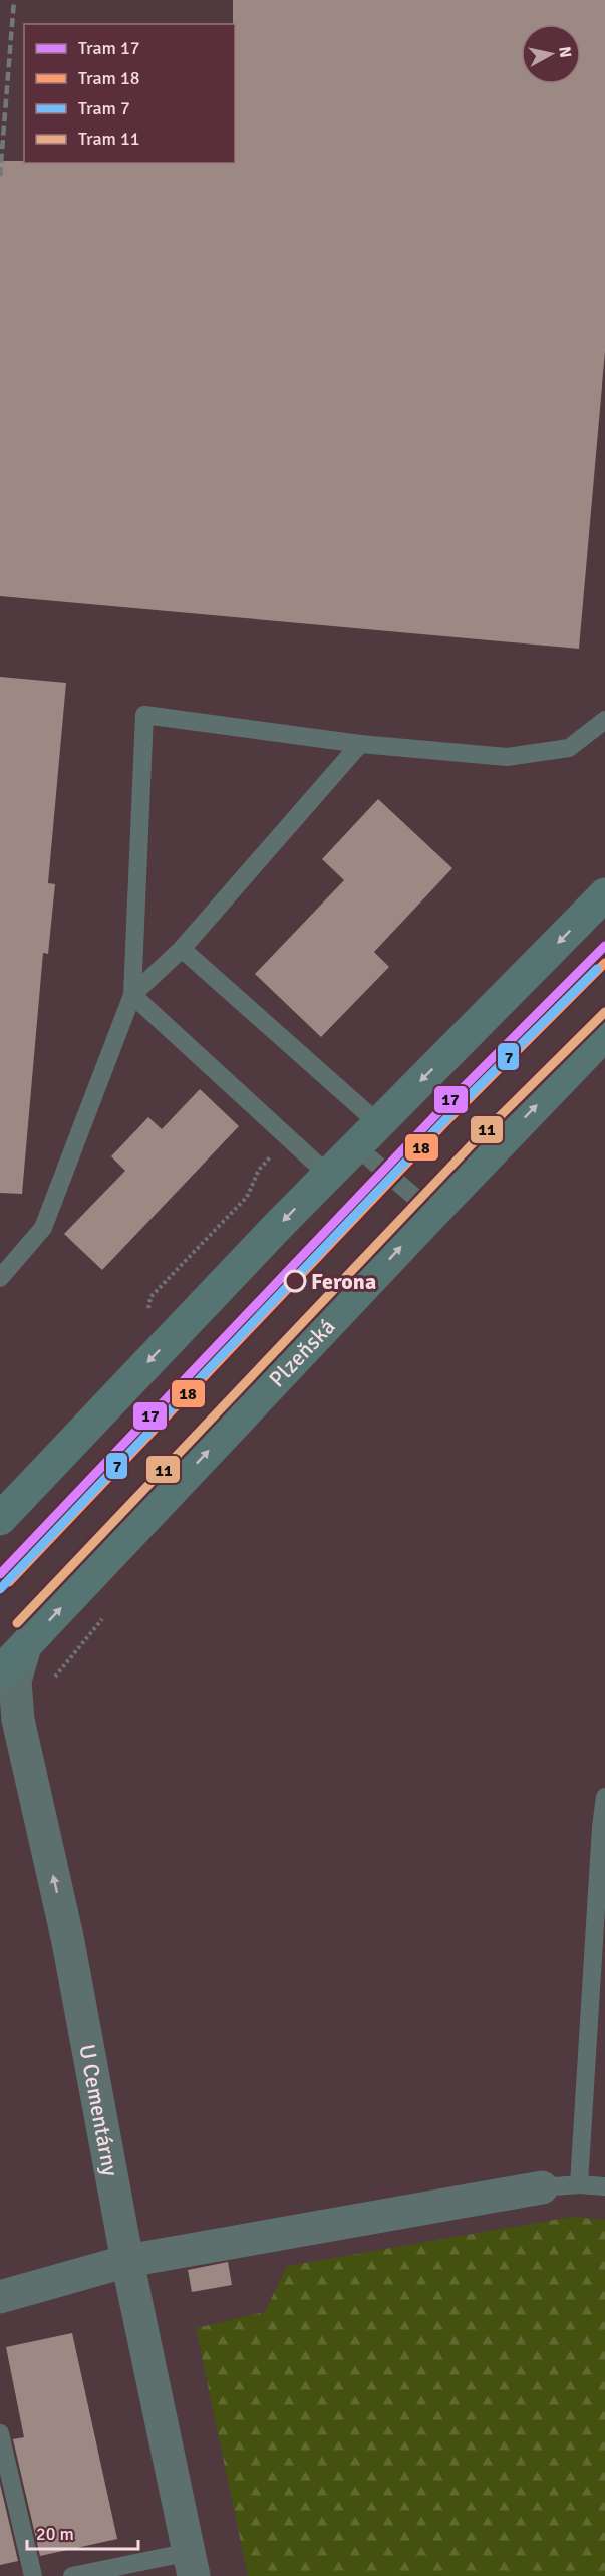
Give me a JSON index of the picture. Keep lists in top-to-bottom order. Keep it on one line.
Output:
{"streets":{"main road":["Plzeňská"],"street":["U Cementárny"]},"crossings":[["Plzeňská","U Cementárny"]],"one_way":["U Cementárny"],"places":["Ferona"],"lines":["tram line 17","tram line 18","tram line 7","tram line 11"],"legend":["Tram 17","Tram 18","Tram 7","Tram 11"],"scale_bar":"20 m","north":"right"}
